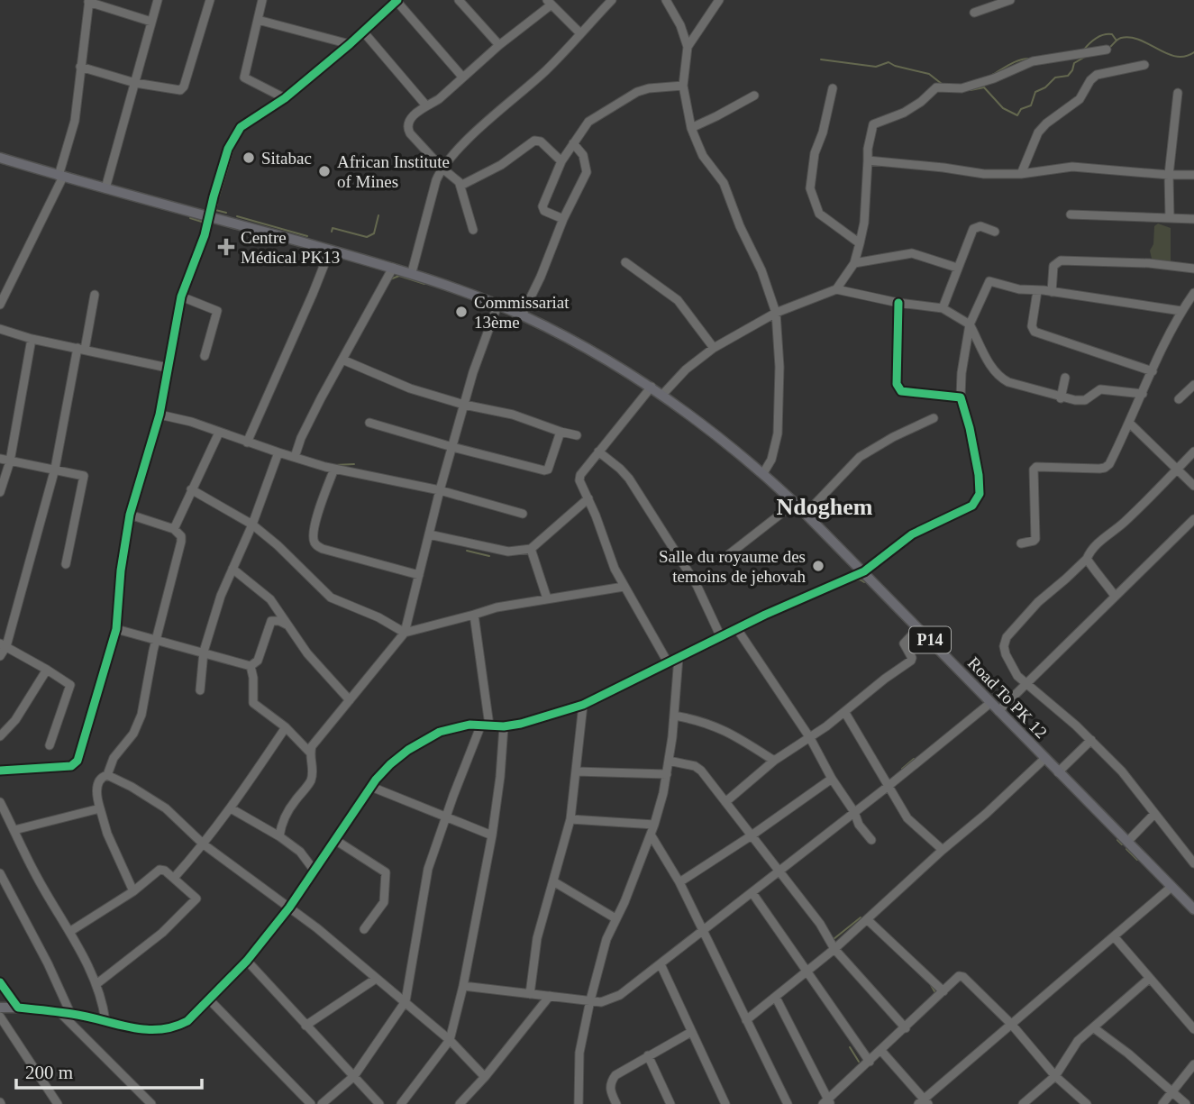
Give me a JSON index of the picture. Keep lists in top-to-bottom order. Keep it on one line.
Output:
{"streets":{"main road":["P14","Road To PK 12"]},"crossings":[["P14","Road To PK 12"]],"districts":["Ndoghem"],"places":{"other":["Sitabac","African Institute of Mines","Commissariat 13ème","Salle du royaume des temoins de jehovah"],"health":["Centre Médical PK13"]},"scale_bar":"200 m"}
